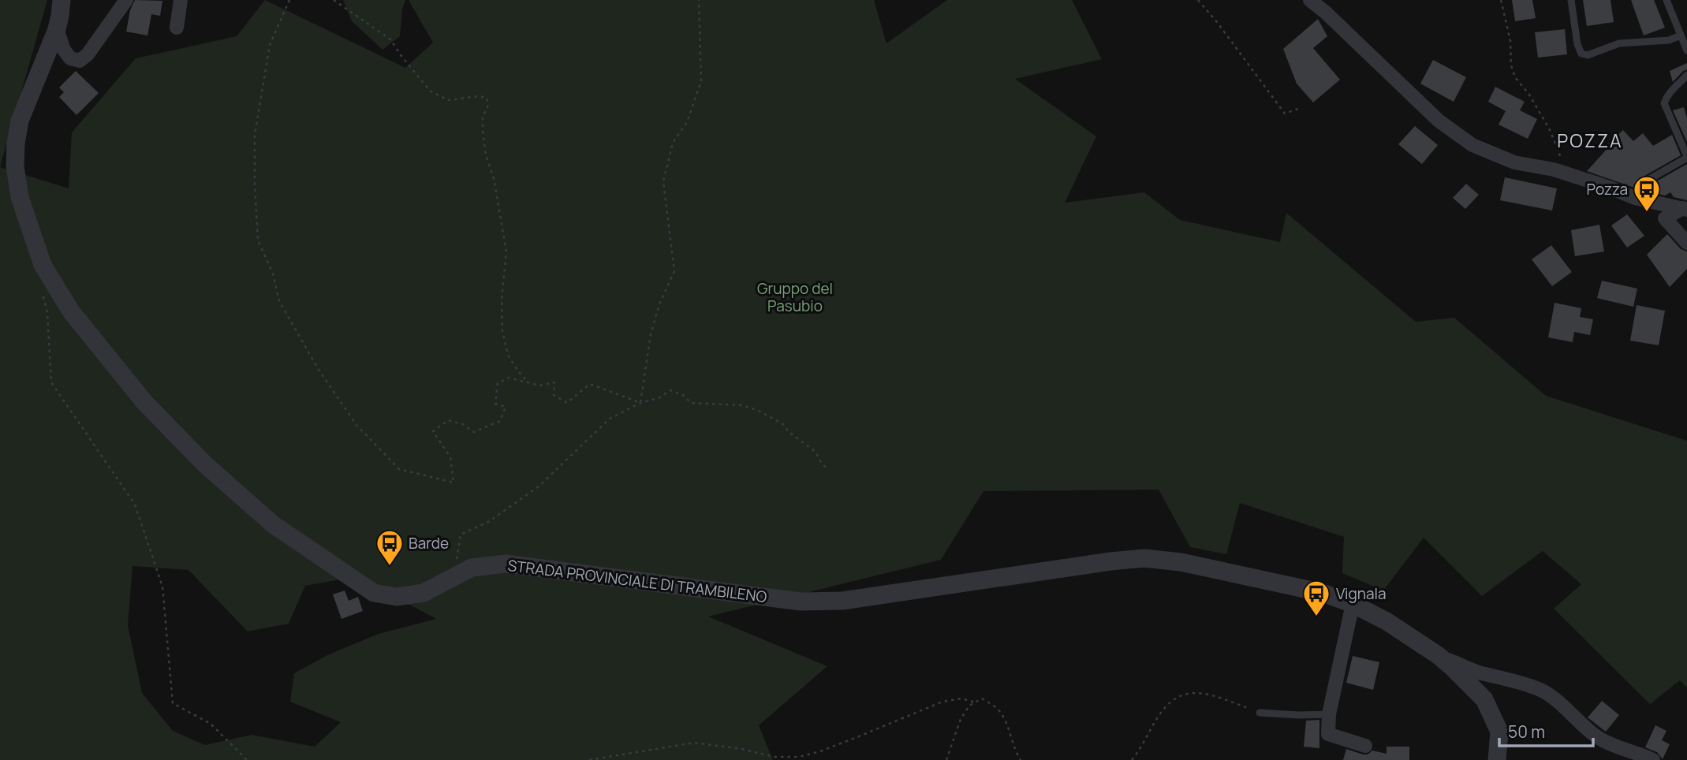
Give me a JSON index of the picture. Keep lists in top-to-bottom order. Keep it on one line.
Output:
{"streets":{"street":["STRADA PROVINCIALE DI TRAMBILENO"]},"districts":["POZZA"],"parks":["Gruppo del Pasubio"],"places":{"bus stop":["Pozza","Barde","Vignala"]},"scale_bar":"50 m"}
